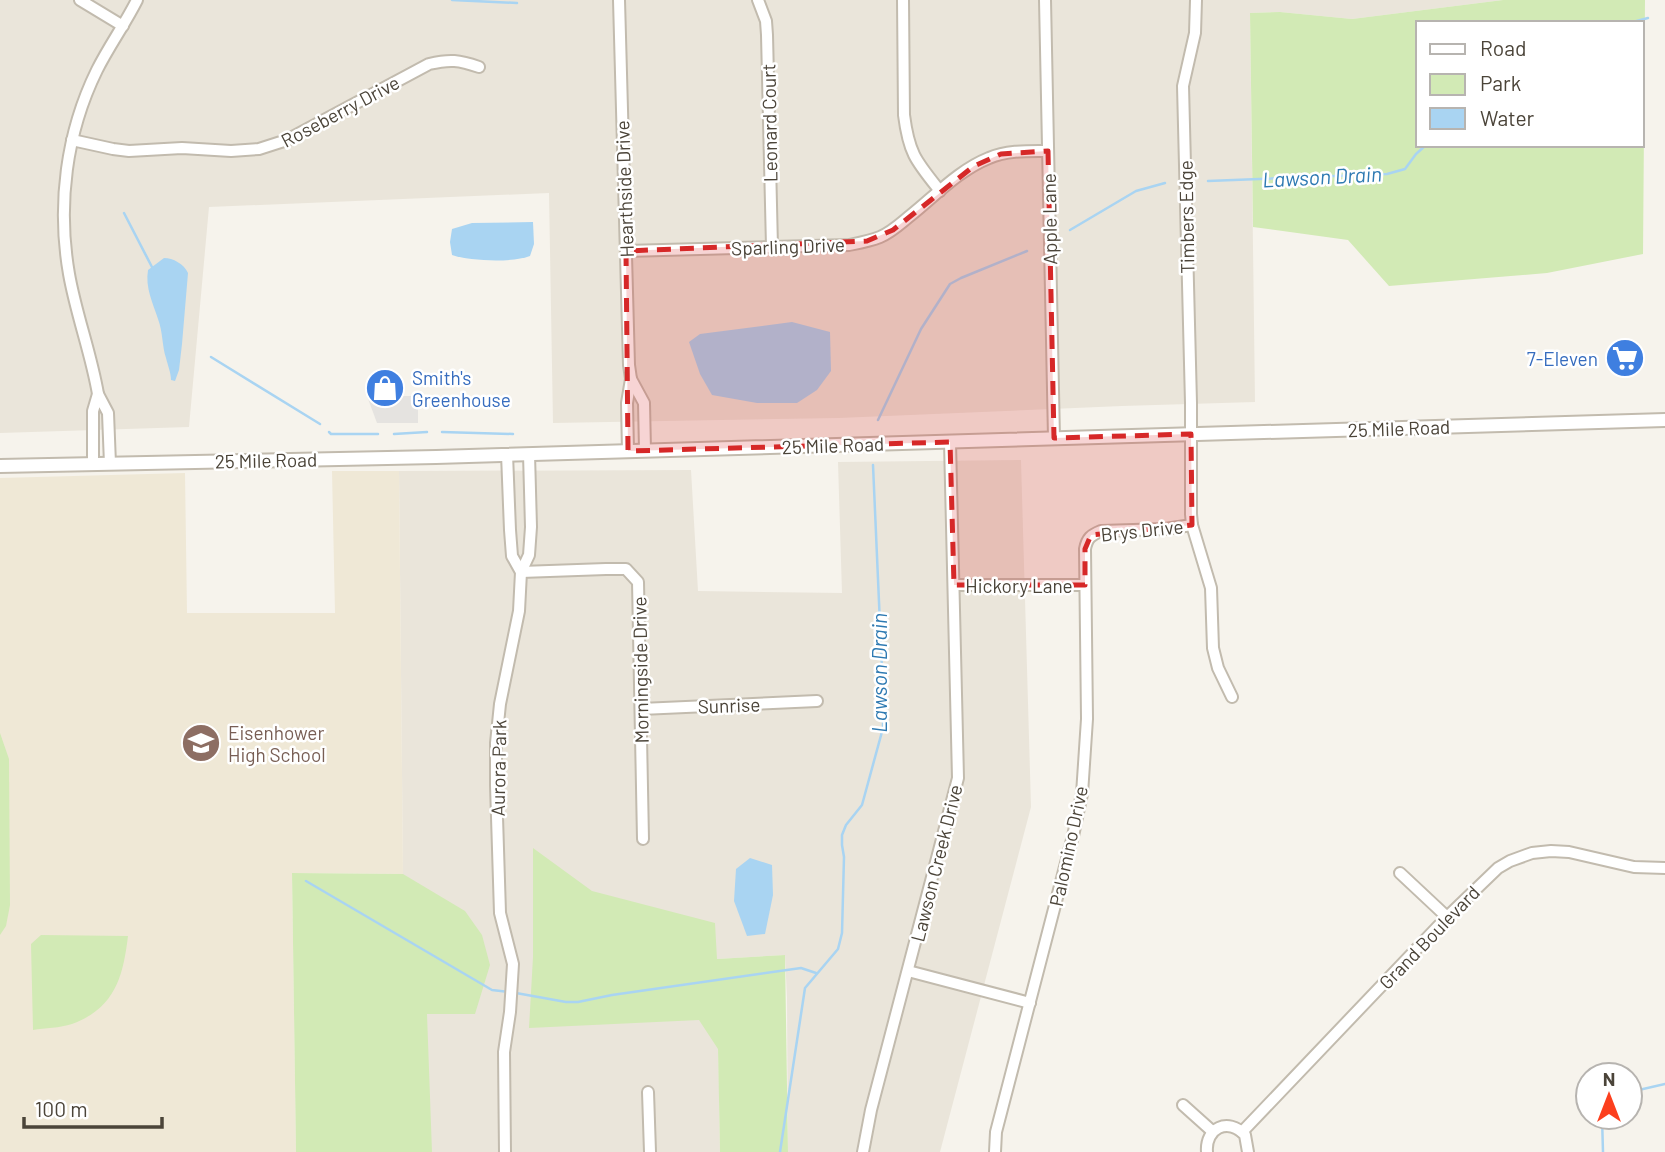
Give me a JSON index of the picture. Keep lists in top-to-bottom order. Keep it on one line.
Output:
{"streets":{"street":["Roseberry Drive","Leonard Court","Hearthside Drive","Timbers Edge","Apple Lane","Sparling Drive","25 Mile Road","Brys Drive","Hickory Lane","Morningside Drive","Sunrise","Aurora Park","Palomino Drive","Lawson Creek Drive","Grand Boulevard"]},"crossings":[["Leonard Court","Sparling Drive"],["Hearthside Drive","Sparling Drive"],["Hearthside Drive","25 Mile Road"],["Timbers Edge","25 Mile Road"],["Timbers Edge","Brys Drive"],["Apple Lane","Sparling Drive"],["Apple Lane","25 Mile Road"],["25 Mile Road","Aurora Park"],["25 Mile Road","Lawson Creek Drive"],["Brys Drive","Palomino Drive"],["Hickory Lane","Palomino Drive"],["Hickory Lane","Lawson Creek Drive"],["Morningside Drive","Sunrise"],["Morningside Drive","Aurora Park"]],"water":["Lawson Drain"],"places":{"supermarket":["7-Eleven"],"shop":["Smith's Greenhouse"],"school or university":["Eisenhower High School"]},"legend":["Road","Park","Water"],"scale_bar":"100 m","north":"top"}
